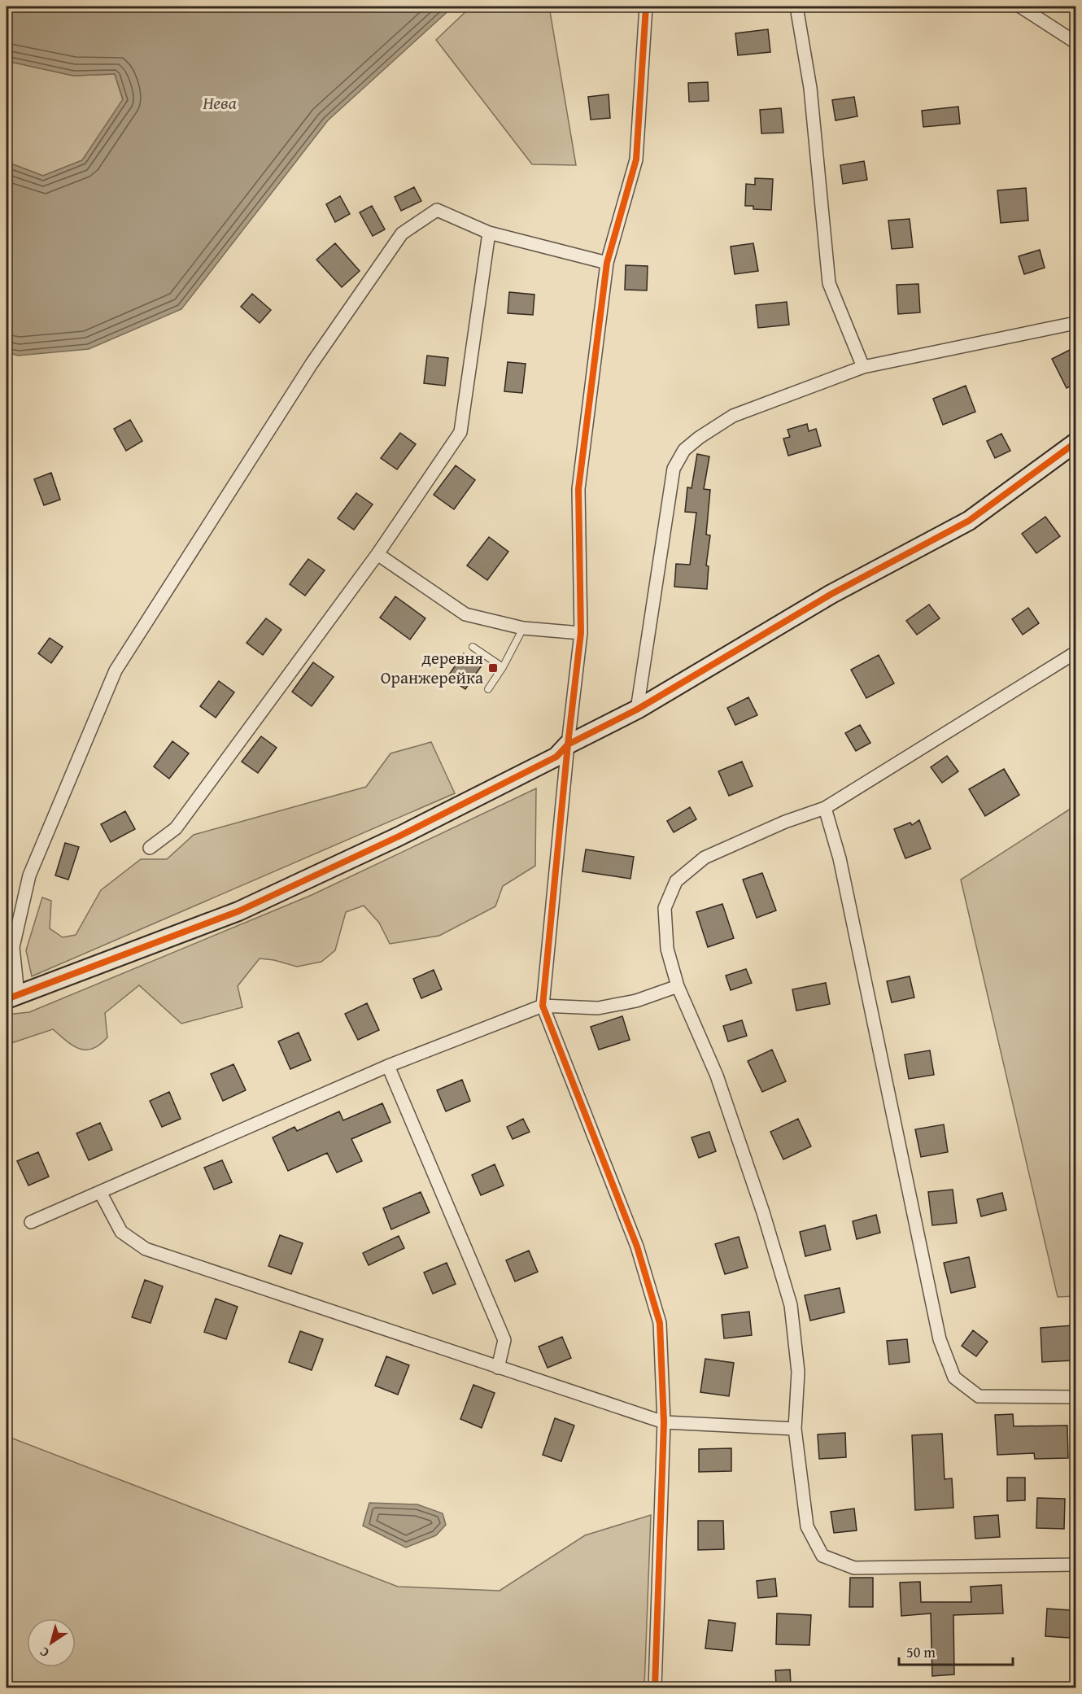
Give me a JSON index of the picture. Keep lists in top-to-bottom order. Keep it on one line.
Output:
{"water":["Нева"],"places":{"transit":["деревня Оранжерейка"]},"scale_bar":"50 m","north":"bottom left"}
